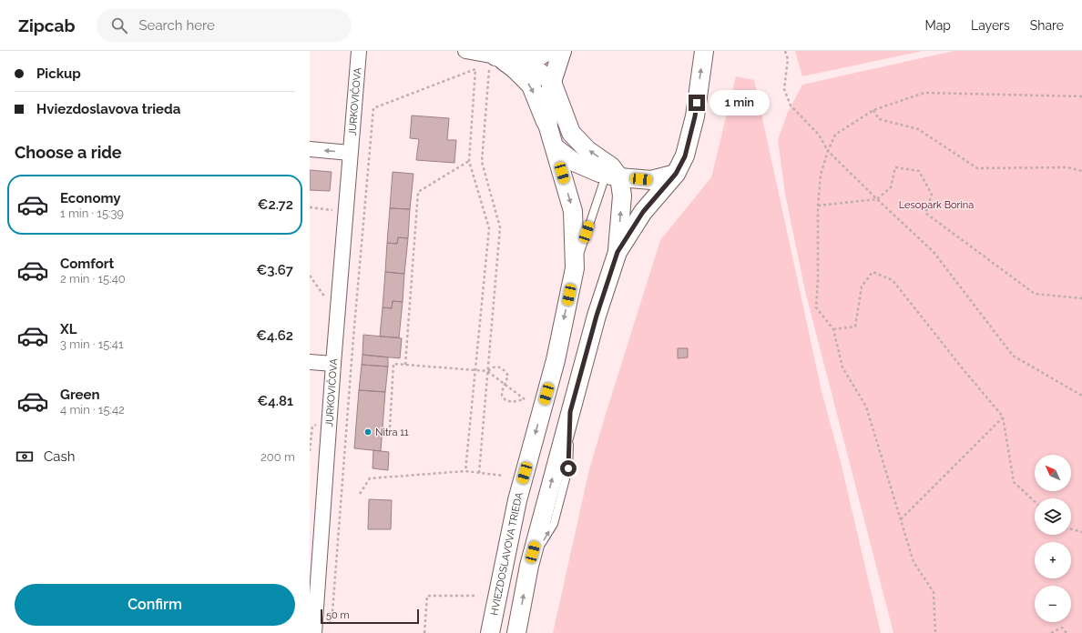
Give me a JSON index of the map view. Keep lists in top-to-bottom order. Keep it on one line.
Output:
{"streets":{"street":["JURKOVIČOVA","HVIEZDOSLAVOVA TRIEDA"]},"parks":["Lesopark Borina"],"places":["Nitra 11"],"scale_bar":"50 m","north":"top left","page":{"header":"Zipcab","search":"Search here","nav":["Map","Layers","Share"],"banner":["Pickup","Hviezdoslavova trieda"],"bubble":"1 min","heading":"Choose a ride","list":[{"name":"Economy","note":"1 min · 15:39","value":"€2.72"},{"name":"Comfort","note":"2 min · 15:40","value":"€3.67"},{"name":"XL","note":"3 min · 15:41","value":"€4.62"},{"name":"Green","note":"4 min · 15:42","value":"€4.81"}],"pay":["Cash","200 m"],"map_buttons":["+","−"],"buttons":"Confirm","scale":"50 m"}}
